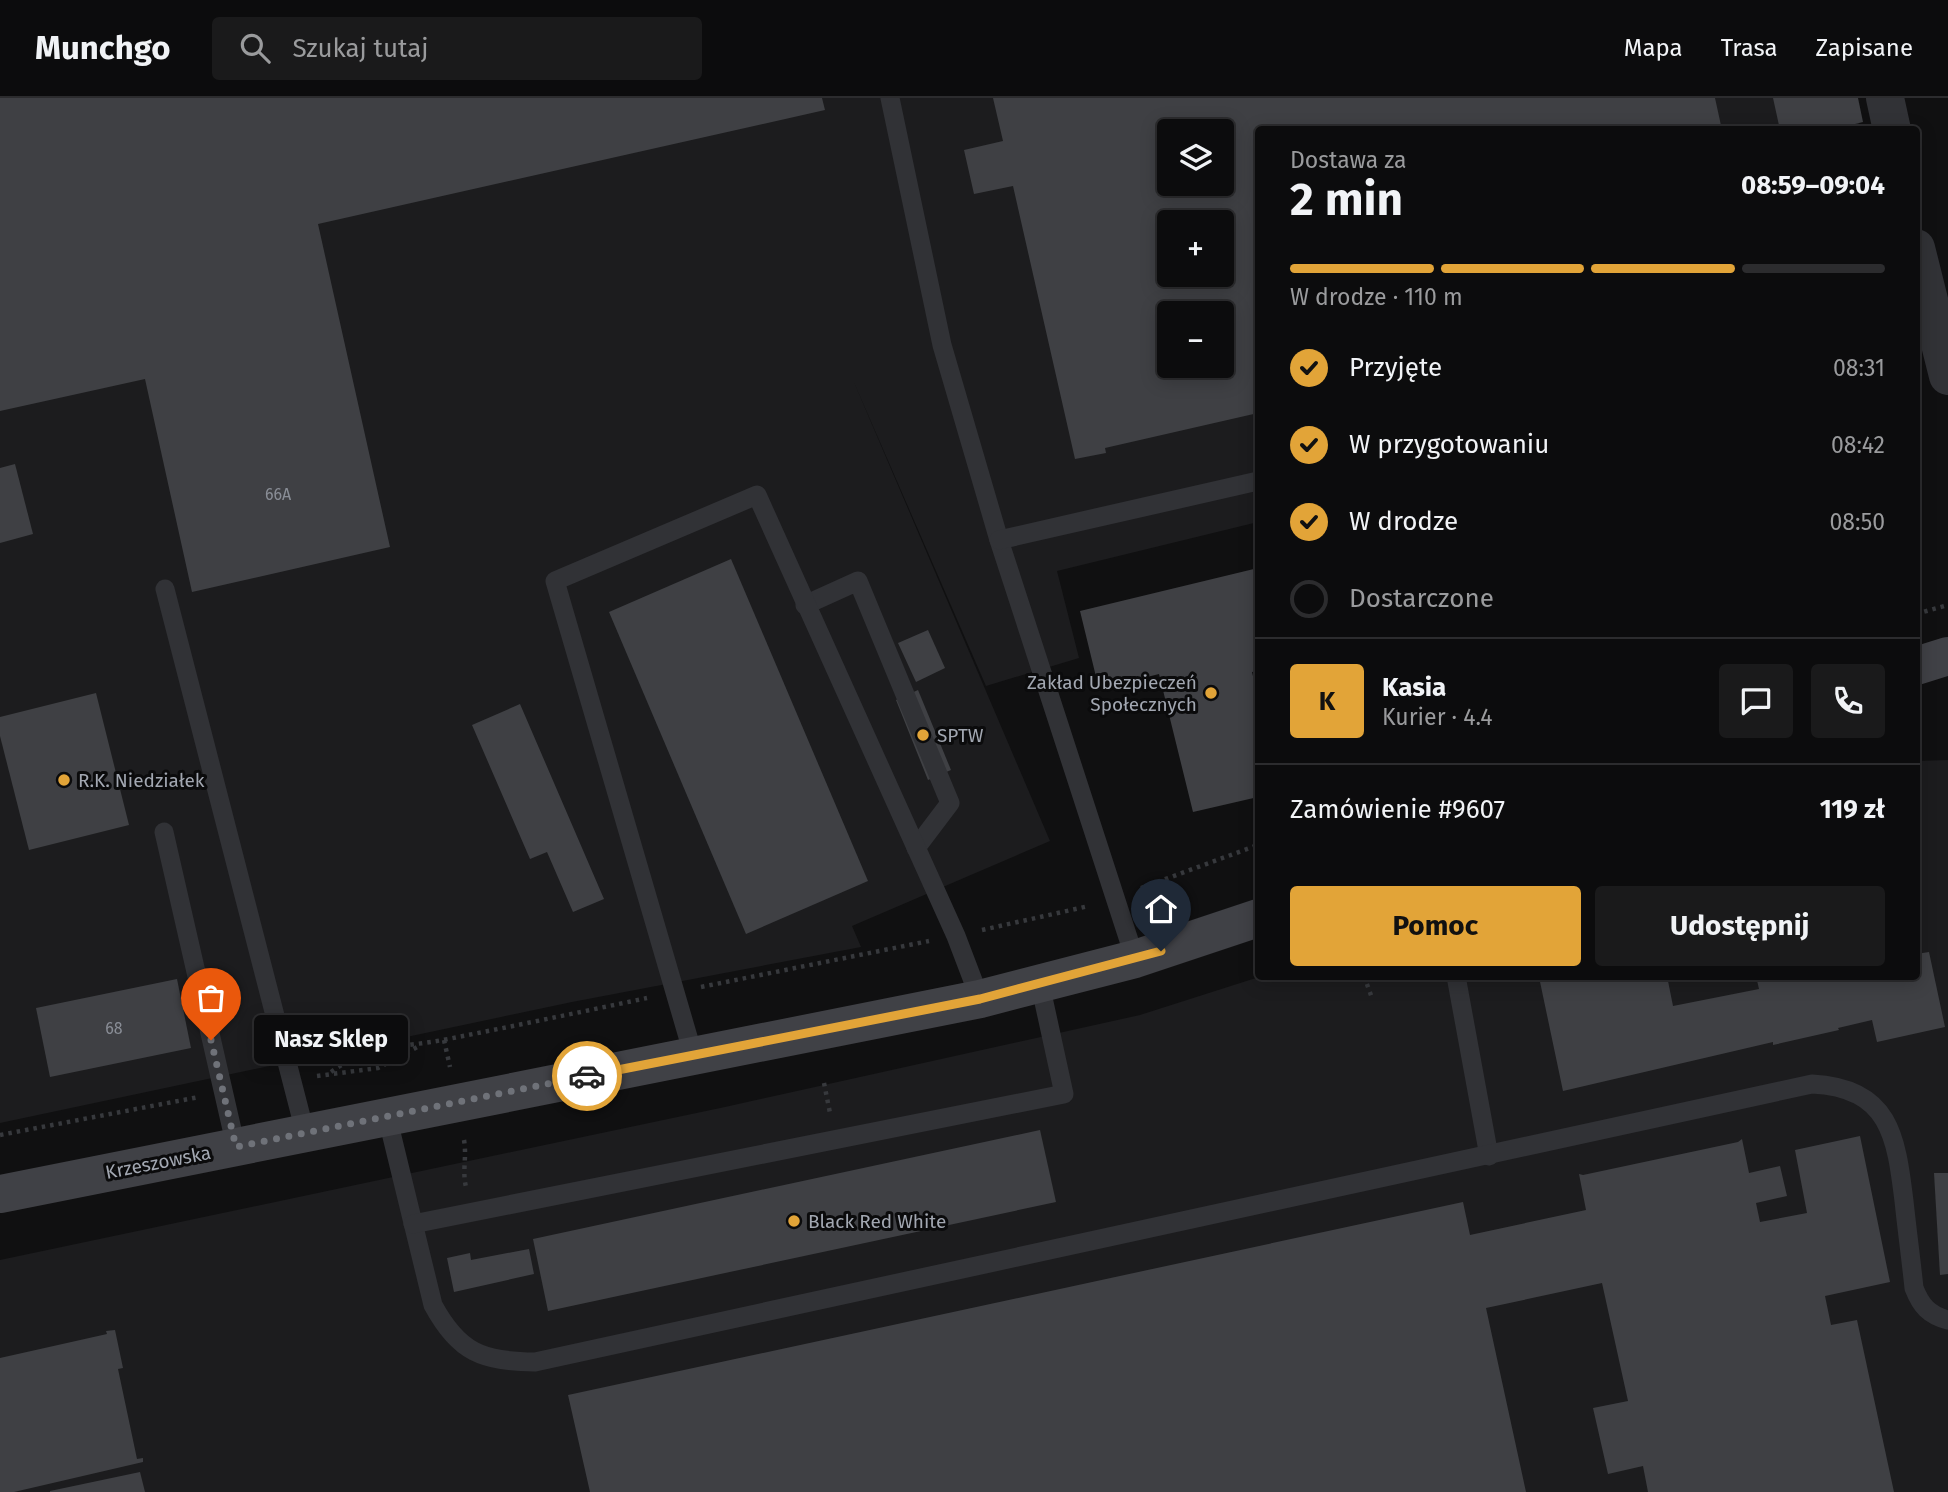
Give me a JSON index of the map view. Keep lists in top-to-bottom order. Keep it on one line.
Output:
{"streets":{"main road":["Krzeszowska"]},"places":["Zakład Ubezpieczeń Społecznych","SPTW","R.K. Niedziałek","Nasz Sklep","Black Red White"],"house_numbers":["66A","68"],"page":{"header":"Munchgo","search":"Szukaj tutaj","nav":["Mapa","Trasa","Zapisane"],"map_buttons":["+","−"],"heading":["2 min","Dostawa za","08:59–09:04"],"panel":["Kasia","Kurier · 4.4","Zamówienie #9607","119 zł"],"bar":"W drodze · 110 m","list":[["Przyjęte","08:31"],["W przygotowaniu","08:42"],["W drodze","08:50"],"Dostarczone"],"round":"K","buttons":["Pomoc","Udostępnij"],"bubble":"Nasz Sklep"}}
